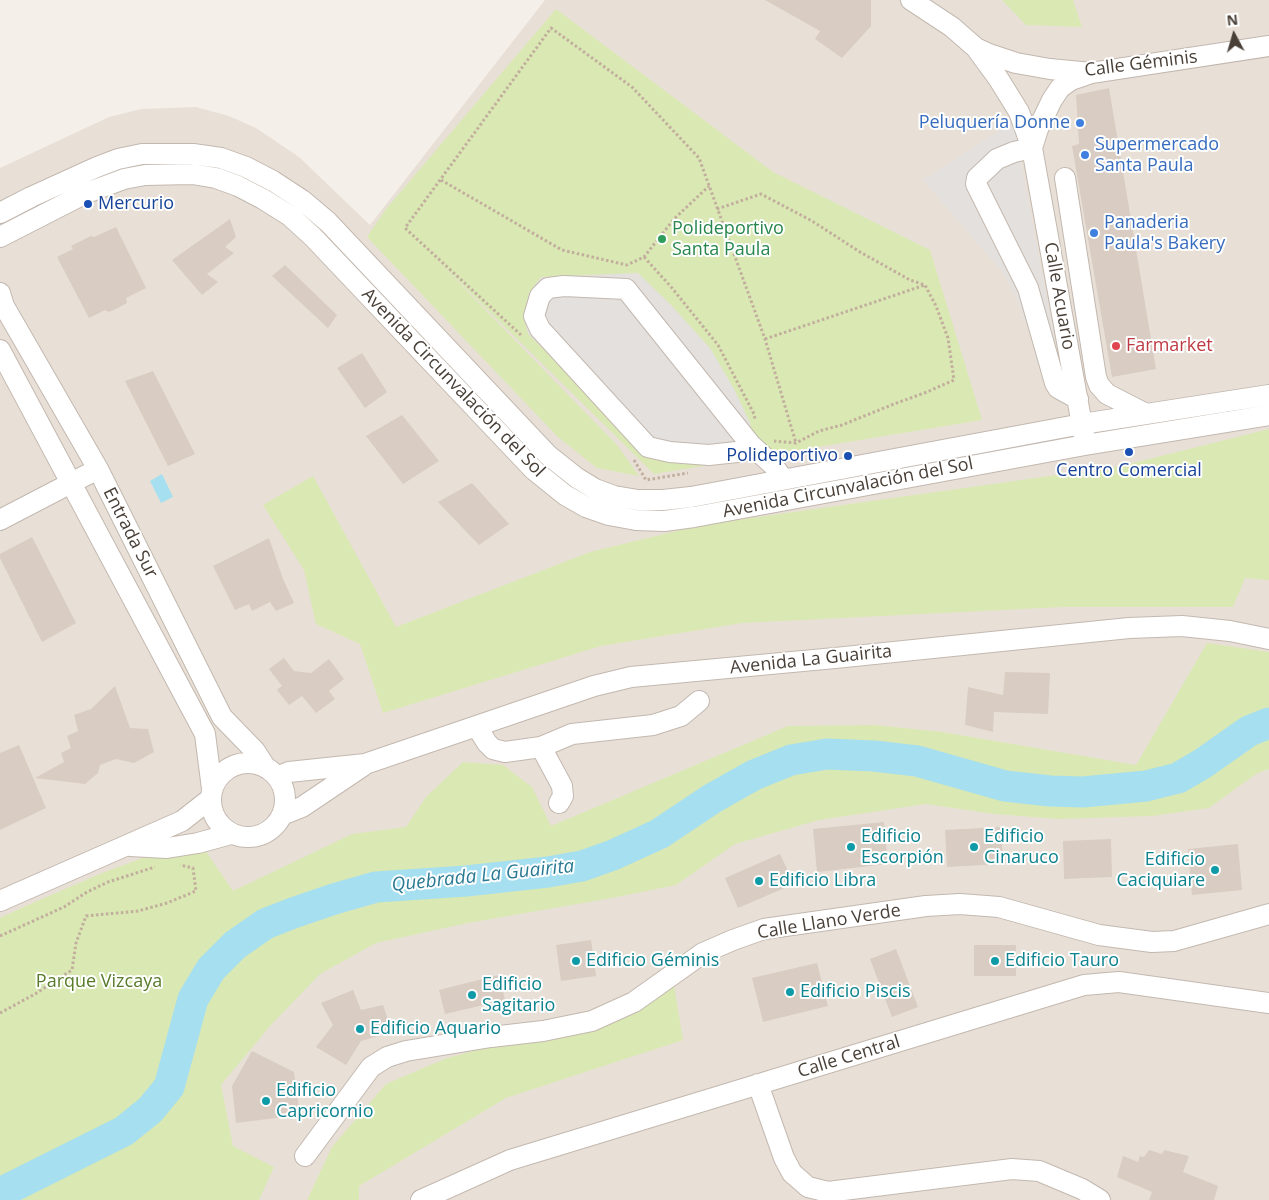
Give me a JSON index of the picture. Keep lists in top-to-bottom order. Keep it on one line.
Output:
{"streets":{"street":["Calle Géminis","Calle Acuario","Avenida Circunvalación del Sol","Entrada Sur","Avenida La Guairita","Calle Llano Verde","Calle Central"]},"crossings":[["Calle Géminis","Calle Acuario"],["Calle Acuario","Avenida Circunvalación del Sol"],["Entrada Sur","Avenida La Guairita"]],"water":["Quebrada La Guairita"],"parks":["Parque Vizcaya"],"places":["Peluquería Donne","Supermercado Santa Paula","Mercurio","Panaderia Paula's Bakery","Polideportivo Santa Paula","Farmarket","Centro Comercial","Polideportivo","Edificio Escorpión","Edificio Cinaruco","Edificio Caciquiare","Edificio Libra","Edificio Géminis","Edificio Tauro","Edificio Piscis","Edificio Sagitario","Edificio Aquario","Edificio Capricornio"],"north":"top"}
